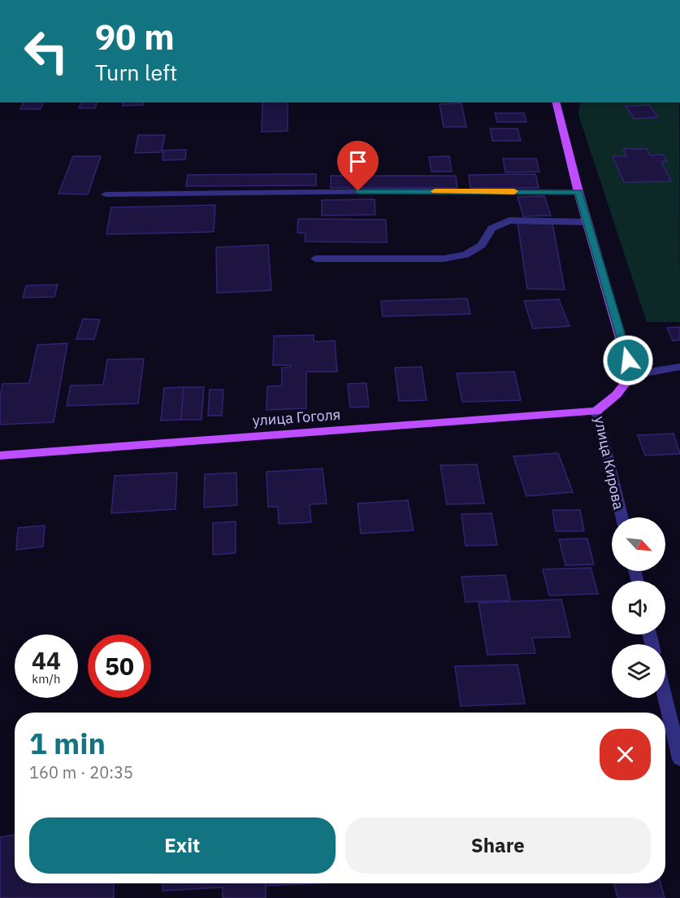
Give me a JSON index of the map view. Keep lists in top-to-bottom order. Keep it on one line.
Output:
{"streets":{"main road":["улица Гоголя","улица Кирова"]},"crossings":[["улица Гоголя","улица Кирова"]],"north":"bottom right","page":{"turn":["90 m","Turn left"],"speed":"44 km/h","limit":"50","heading":["1 min","160 m · 20:35"],"buttons":["Exit","Share"]}}
